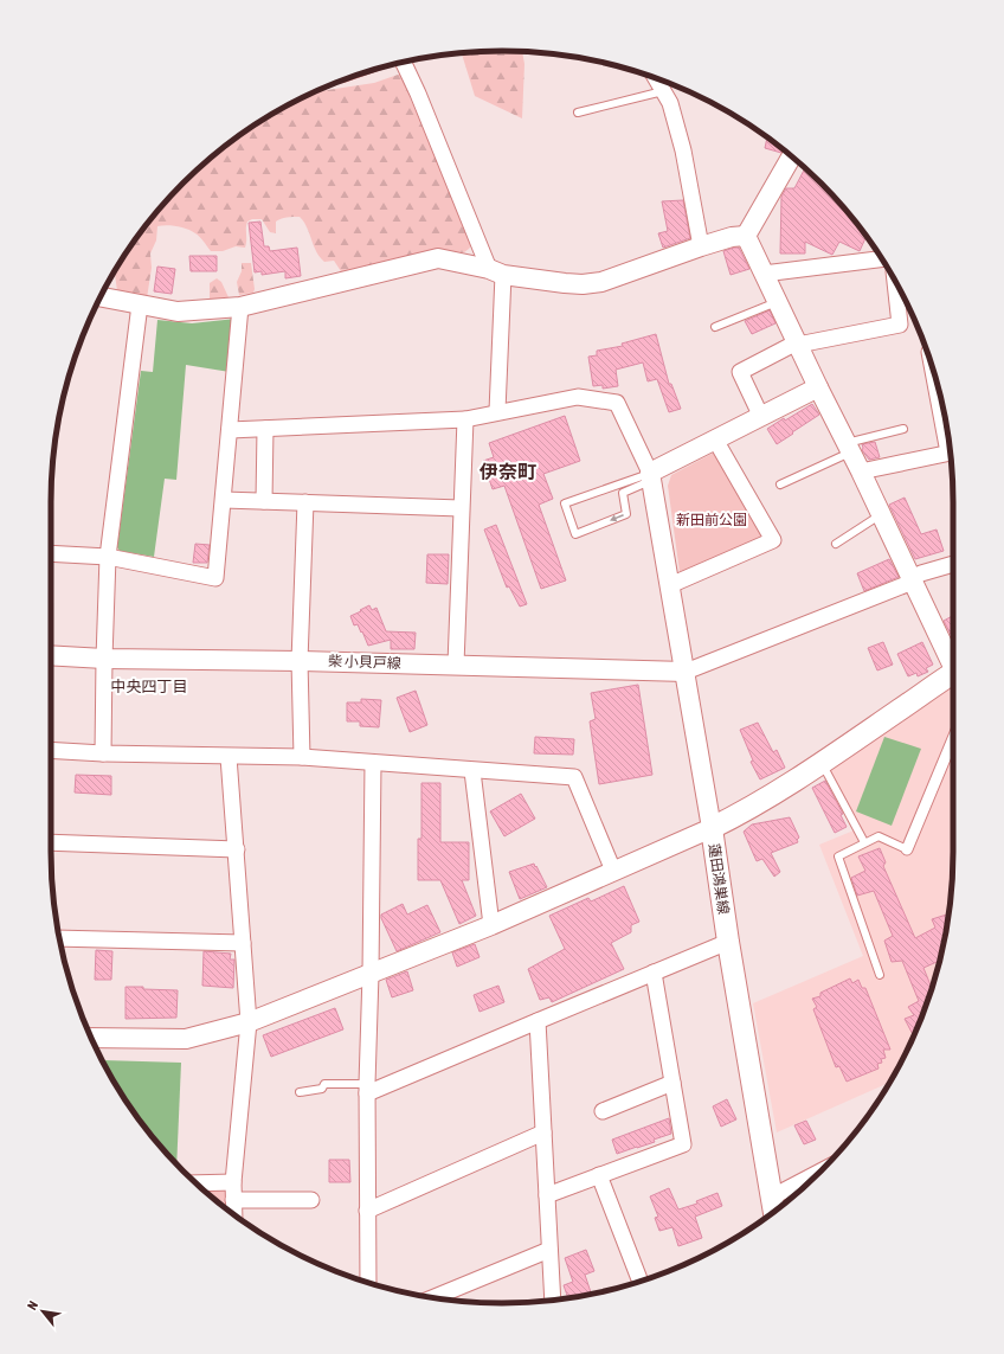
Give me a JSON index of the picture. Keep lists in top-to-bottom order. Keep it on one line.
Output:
{"streets":{"main road":["蓮田鴻巣線"],"street":["柴 小貝戸線"]},"districts":["伊奈町","中央四丁目"],"parks":["新田前公園"],"north":"top left"}
